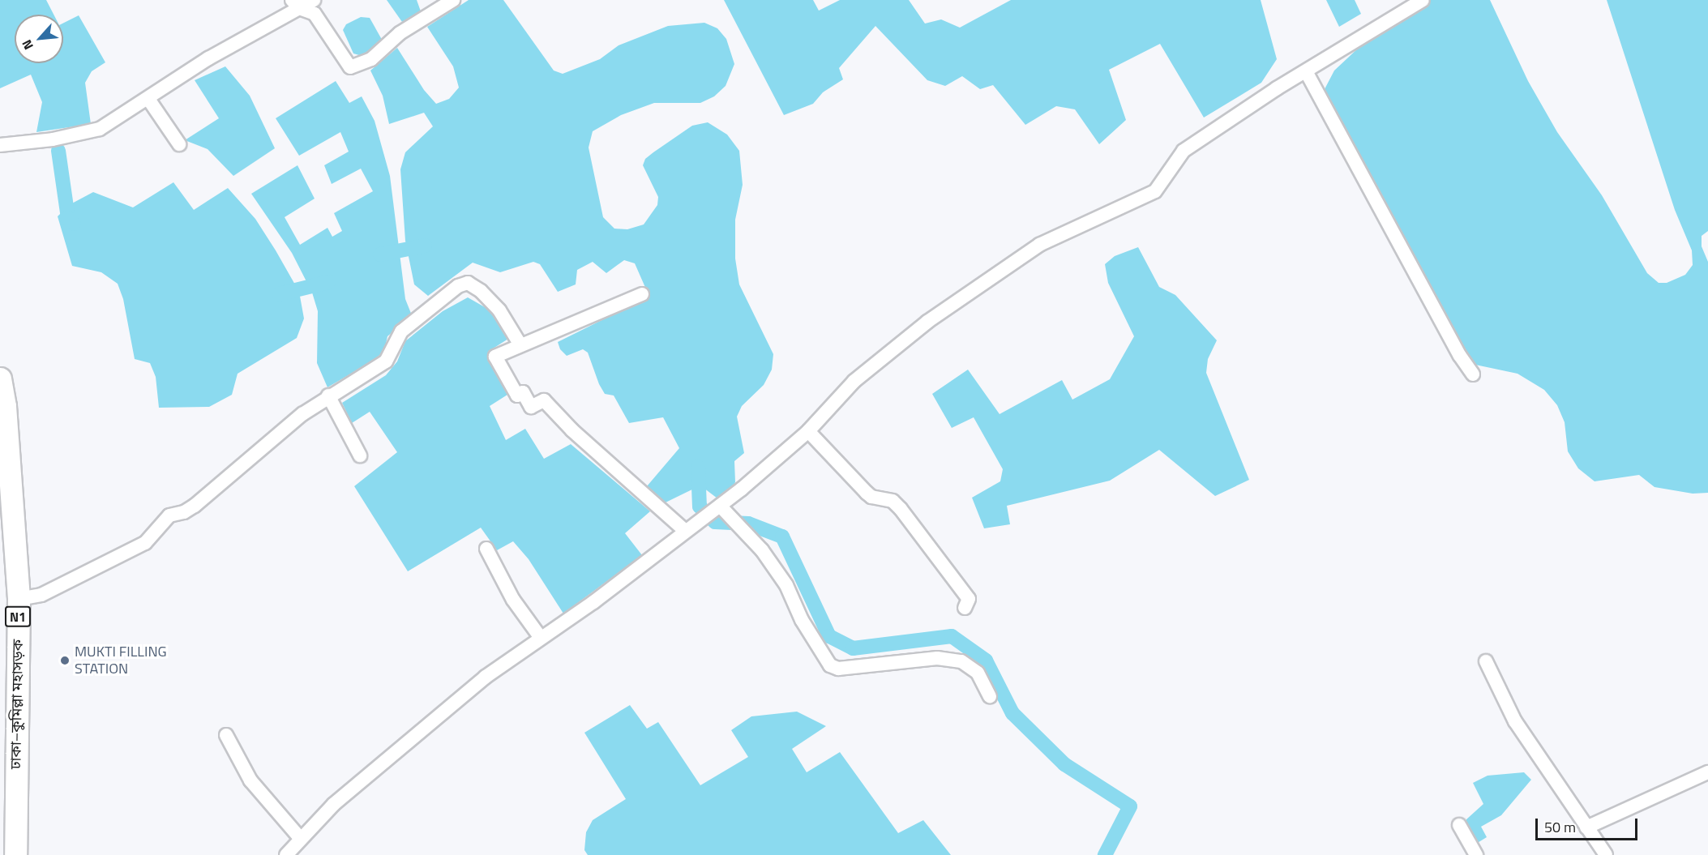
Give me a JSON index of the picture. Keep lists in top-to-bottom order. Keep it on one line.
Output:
{"streets":{"highway":["N1","ঢাকা–কুমিল্লা মহাসড়ক"]},"places":["MUKTI FILLING STATION"],"scale_bar":"50 m","north":"bottom left"}
